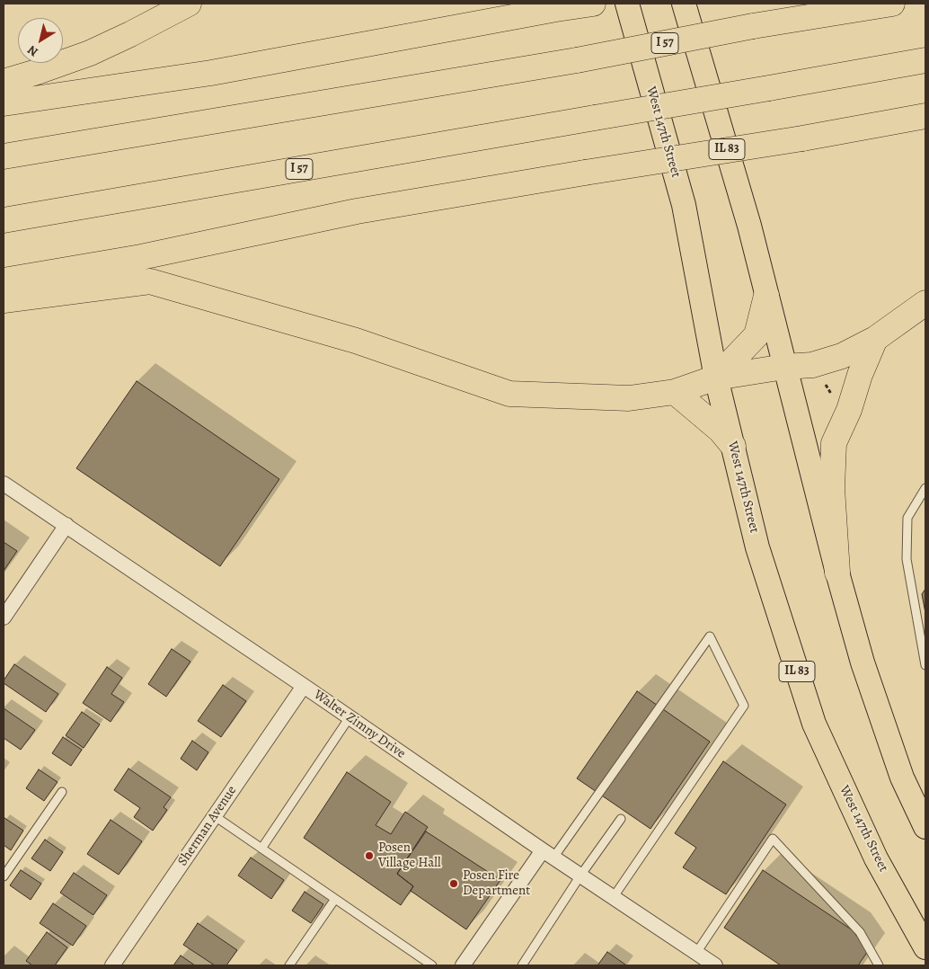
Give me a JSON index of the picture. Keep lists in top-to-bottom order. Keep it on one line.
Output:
{"streets":{"highway":["I 57"],"main road":["West 147th Street","IL 83"],"street":["Walter Zimny Drive","Sherman Avenue"]},"crossings":[["Walter Zimny Drive","Sherman Avenue"]],"places":["Posen Village Hall","Posen Fire Department"],"north":"bottom left"}
